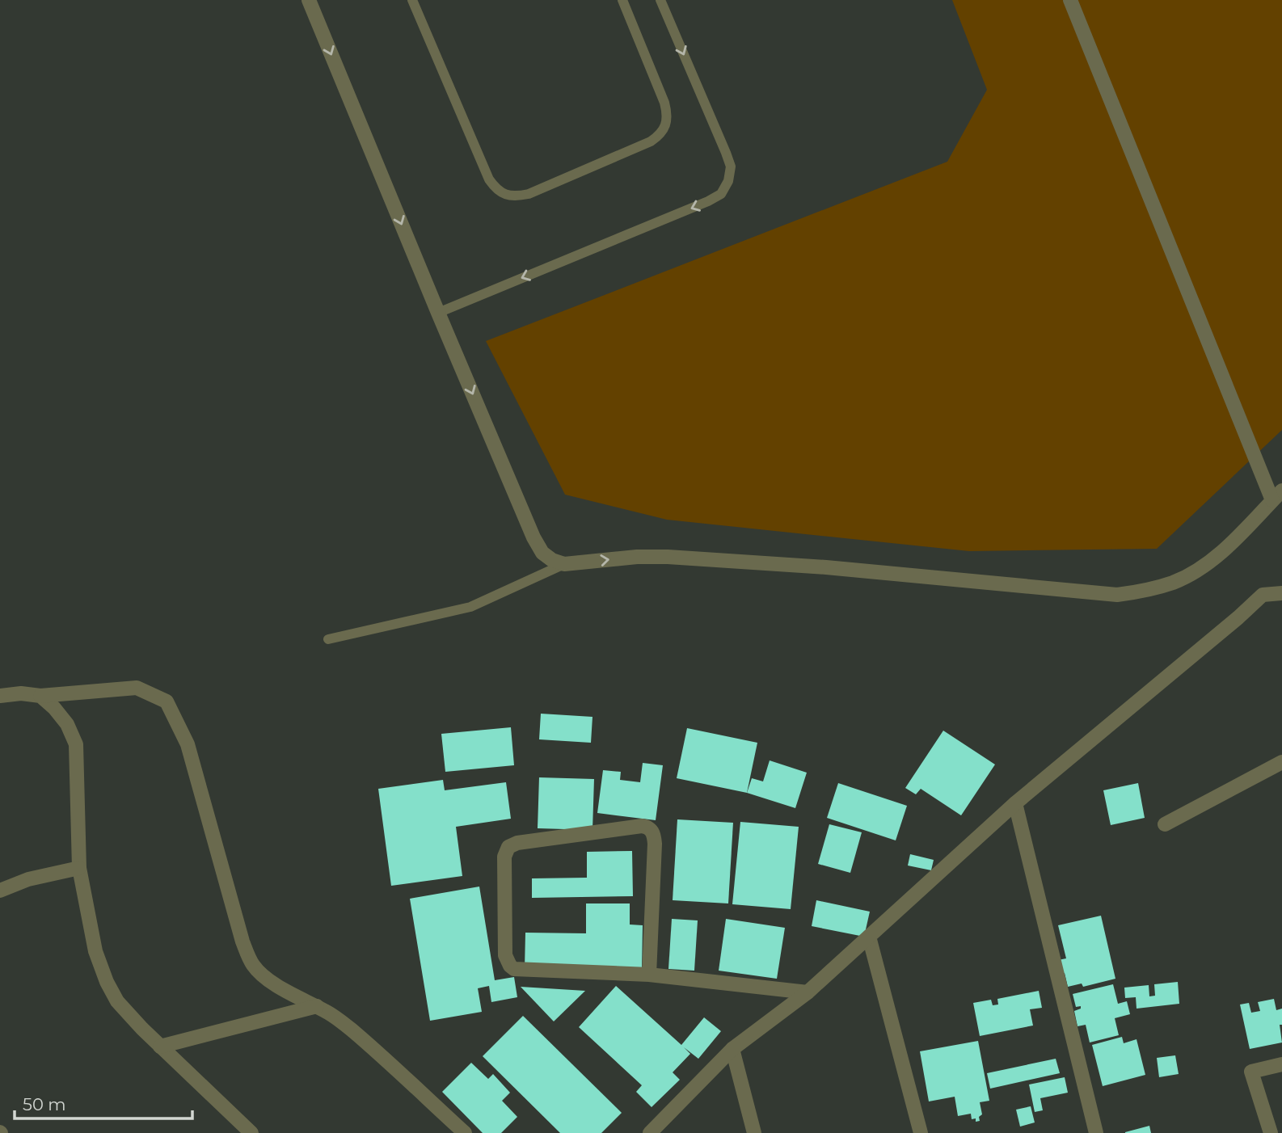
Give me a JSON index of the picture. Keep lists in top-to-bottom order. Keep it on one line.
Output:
{"scale_bar":"50 m"}
